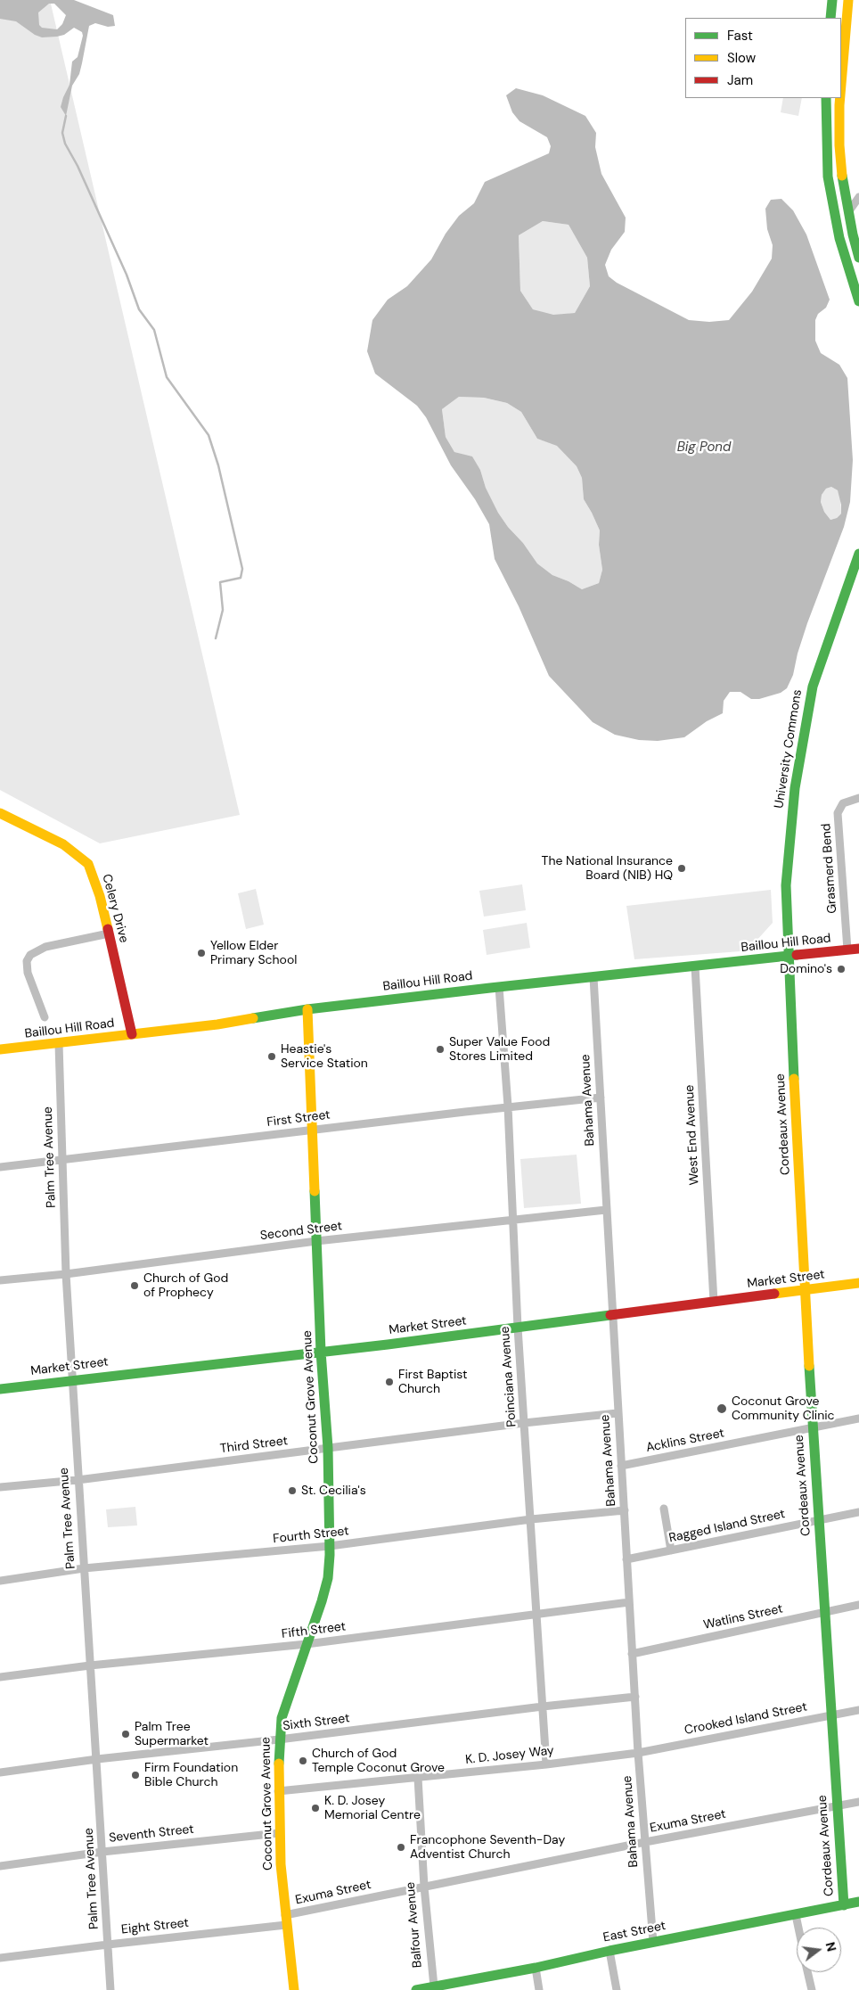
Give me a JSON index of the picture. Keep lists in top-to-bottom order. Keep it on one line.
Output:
{"streets":{"main road":["University Commons","Celery Drive","Baillou Hill Road","Cordeaux Avenue","Market Street","Coconut Grove Avenue","East Street"],"street":["Grasmerd Bend","Bahama Avenue","First Street","West End Avenue","Palm Tree Avenue","Second Street","Poinciana Avenue","Acklins Street","Third Street","Ragged Island Street","Fourth Street","Watlins Street","Fifth Street","Crooked Island Street","Sixth Street","K. D. Josey Way","Exuma Street","Seventh Street","Balfour Avenue","Eight Street"]},"crossings":[["University Commons","Baillou Hill Road"],["University Commons","Cordeaux Avenue"],["Grasmerd Bend","Baillou Hill Road"],["Celery Drive","Baillou Hill Road"],["Baillou Hill Road","Bahama Avenue"],["Baillou Hill Road","Cordeaux Avenue"],["Baillou Hill Road","West End Avenue"],["Baillou Hill Road","Palm Tree Avenue"],["Baillou Hill Road","Poinciana Avenue"],["Baillou Hill Road","Coconut Grove Avenue"],["Bahama Avenue","First Street"],["Bahama Avenue","Second Street"],["Bahama Avenue","Market Street"],["Bahama Avenue","Acklins Street"],["Bahama Avenue","Third Street"],["Bahama Avenue","Ragged Island Street"],["Bahama Avenue","Fourth Street"],["Bahama Avenue","Watlins Street"],["Bahama Avenue","Fifth Street"],["Bahama Avenue","Crooked Island Street"],["Bahama Avenue","Sixth Street"],["Bahama Avenue","K. D. Josey Way"],["Bahama Avenue","Exuma Street"],["Bahama Avenue","East Street"],["First Street","Palm Tree Avenue"],["First Street","Poinciana Avenue"],["First Street","Coconut Grove Avenue"],["Cordeaux Avenue","Market Street"],["Cordeaux Avenue","Acklins Street"],["Cordeaux Avenue","Ragged Island Street"],["Cordeaux Avenue","Watlins Street"],["Cordeaux Avenue","Crooked Island Street"],["Cordeaux Avenue","Exuma Street"],["Cordeaux Avenue","East Street"],["West End Avenue","Market Street"],["Palm Tree Avenue","Second Street"],["Palm Tree Avenue","Market Street"],["Palm Tree Avenue","Third Street"],["Palm Tree Avenue","Fourth Street"],["Palm Tree Avenue","Fifth Street"],["Palm Tree Avenue","Sixth Street"],["Palm Tree Avenue","Seventh Street"],["Palm Tree Avenue","Eight Street"],["Second Street","Poinciana Avenue"],["Second Street","Coconut Grove Avenue"],["Market Street","Poinciana Avenue"],["Market Street","Coconut Grove Avenue"],["Poinciana Avenue","Third Street"],["Poinciana Avenue","Fourth Street"],["Poinciana Avenue","Fifth Street"],["Poinciana Avenue","Sixth Street"],["Poinciana Avenue","K. D. Josey Way"],["Coconut Grove Avenue","Third Street"],["Coconut Grove Avenue","Fourth Street"],["Coconut Grove Avenue","Fifth Street"],["Coconut Grove Avenue","Sixth Street"],["Coconut Grove Avenue","K. D. Josey Way"],["Coconut Grove Avenue","Exuma Street"],["Coconut Grove Avenue","Seventh Street"],["Coconut Grove Avenue","Eight Street"],["Crooked Island Street","K. D. Josey Way"],["K. D. Josey Way","Balfour Avenue"],["Exuma Street","Balfour Avenue"],["Exuma Street","Eight Street"],["Balfour Avenue","East Street"]],"water":["Big Pond"],"places":["The National Insurance Board (NIB) HQ","Yellow Elder Primary School","Domino's","Super Value Food Stores Limited","Heastie's Service Station","Church of God of Prophecy","First Baptist Church","Coconut Grove Community Clinic","St. Cecilia's","Palm Tree Supermarket","Church of God Temple Coconut Grove","Firm Foundation Bible Church","K. D. Josey Memorial Centre","Francophone Seventh-Day Adventist Church"],"legend":["Fast","Slow","Jam"],"north":"right"}
